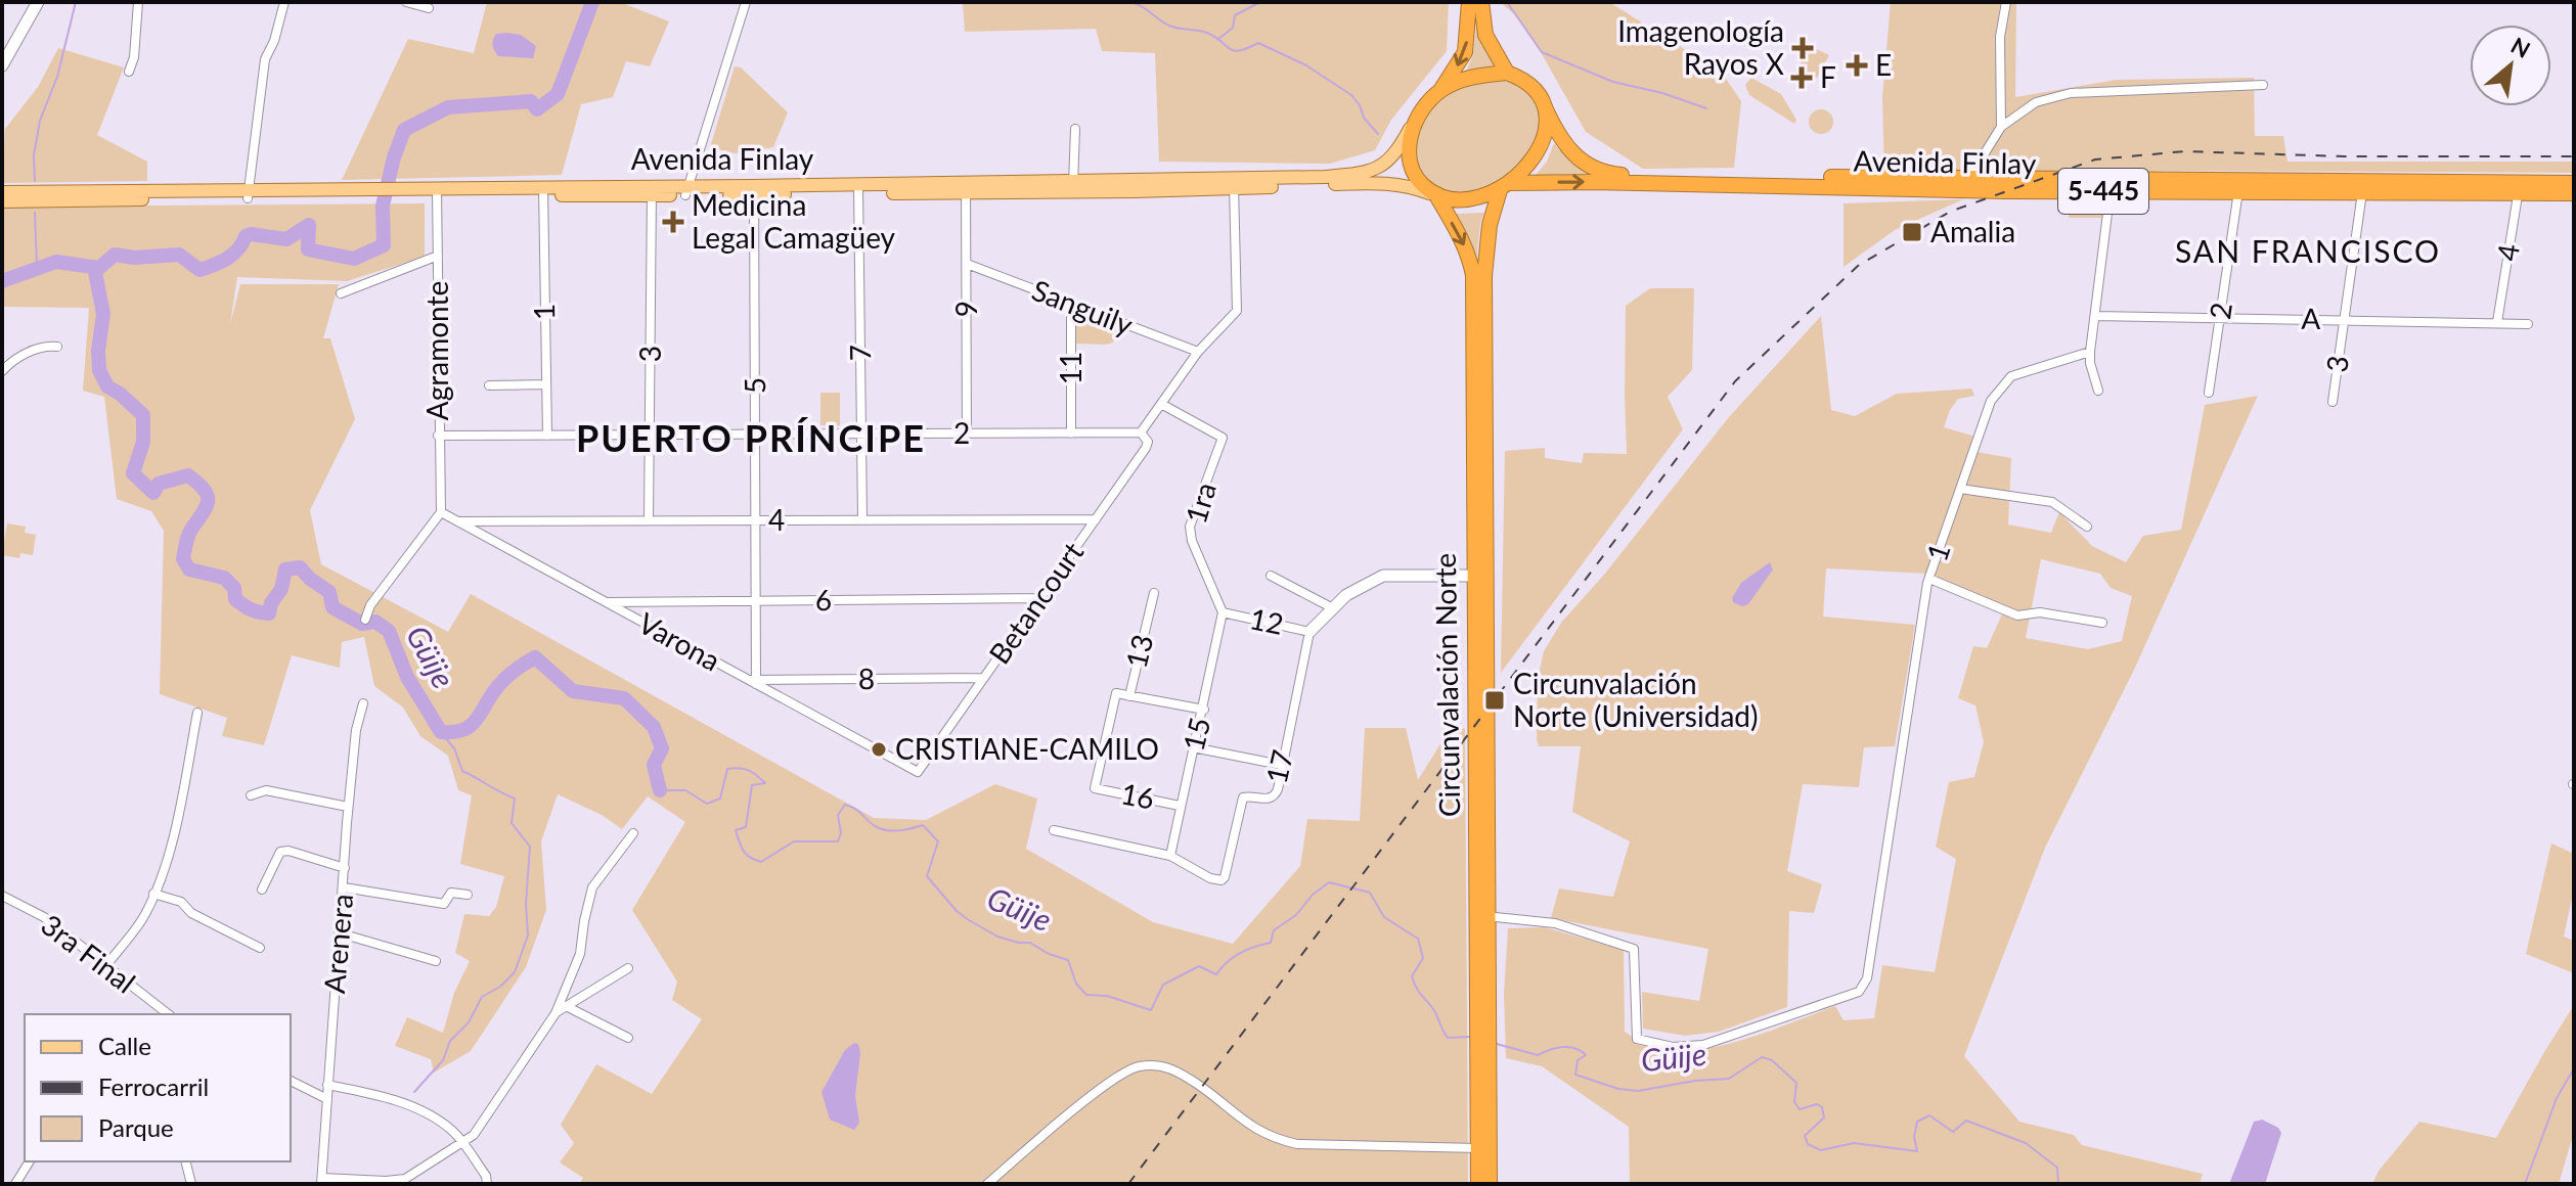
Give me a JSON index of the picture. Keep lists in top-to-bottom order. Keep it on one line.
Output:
{"streets":{"highway":["Avenida Finlay","5-445","Circunvalación Norte"],"street":["4","Sanguily","9","2","1","A","Agramonte","7","3","11","5","1ra","6","Betancourt","12","Varona","13","8","15","17","16","Arenera","3ra Final"]},"crossings":[["Avenida Finlay","5-445"],["Avenida Finlay","4"],["Avenida Finlay","9"],["Avenida Finlay","2"],["Avenida Finlay","1"],["Avenida Finlay","Agramonte"],["Avenida Finlay","7"],["Avenida Finlay","3"],["Avenida Finlay","5"],["Avenida Finlay","Circunvalación Norte"],["5-445","Circunvalación Norte"],["4","A"],["4","7"],["4","3"],["4","5"],["4","Betancourt"],["4","Varona"],["Sanguily","9"],["Sanguily","11"],["9","2"],["2","1"],["2","A"],["2","Agramonte"],["2","7"],["2","3"],["2","11"],["2","5"],["2","Betancourt"],["1","Circunvalación Norte"],["A","3"],["Agramonte","Varona"],["5","6"],["5","Varona"],["5","8"],["1ra","12"],["1ra","15"],["6","Betancourt"],["6","Varona"],["Betancourt","Varona"],["Betancourt","8"],["12","15"],["12","17"],["Varona","8"],["13","16"],["15","17"],["15","16"]],"districts":["SAN FRANCISCO","PUERTO PRÍNCIPE"],"water":["Güije"],"places":{"health":["Imagenología Rayos X","E","F","Medicina Legal Camagüey"],"transit":["Amalia","Circunvalación Norte (Universidad)"],"other":["CRISTIANE-CAMILO"]},"legend":["Calle","Ferrocarril","Parque"],"north":"top right"}
